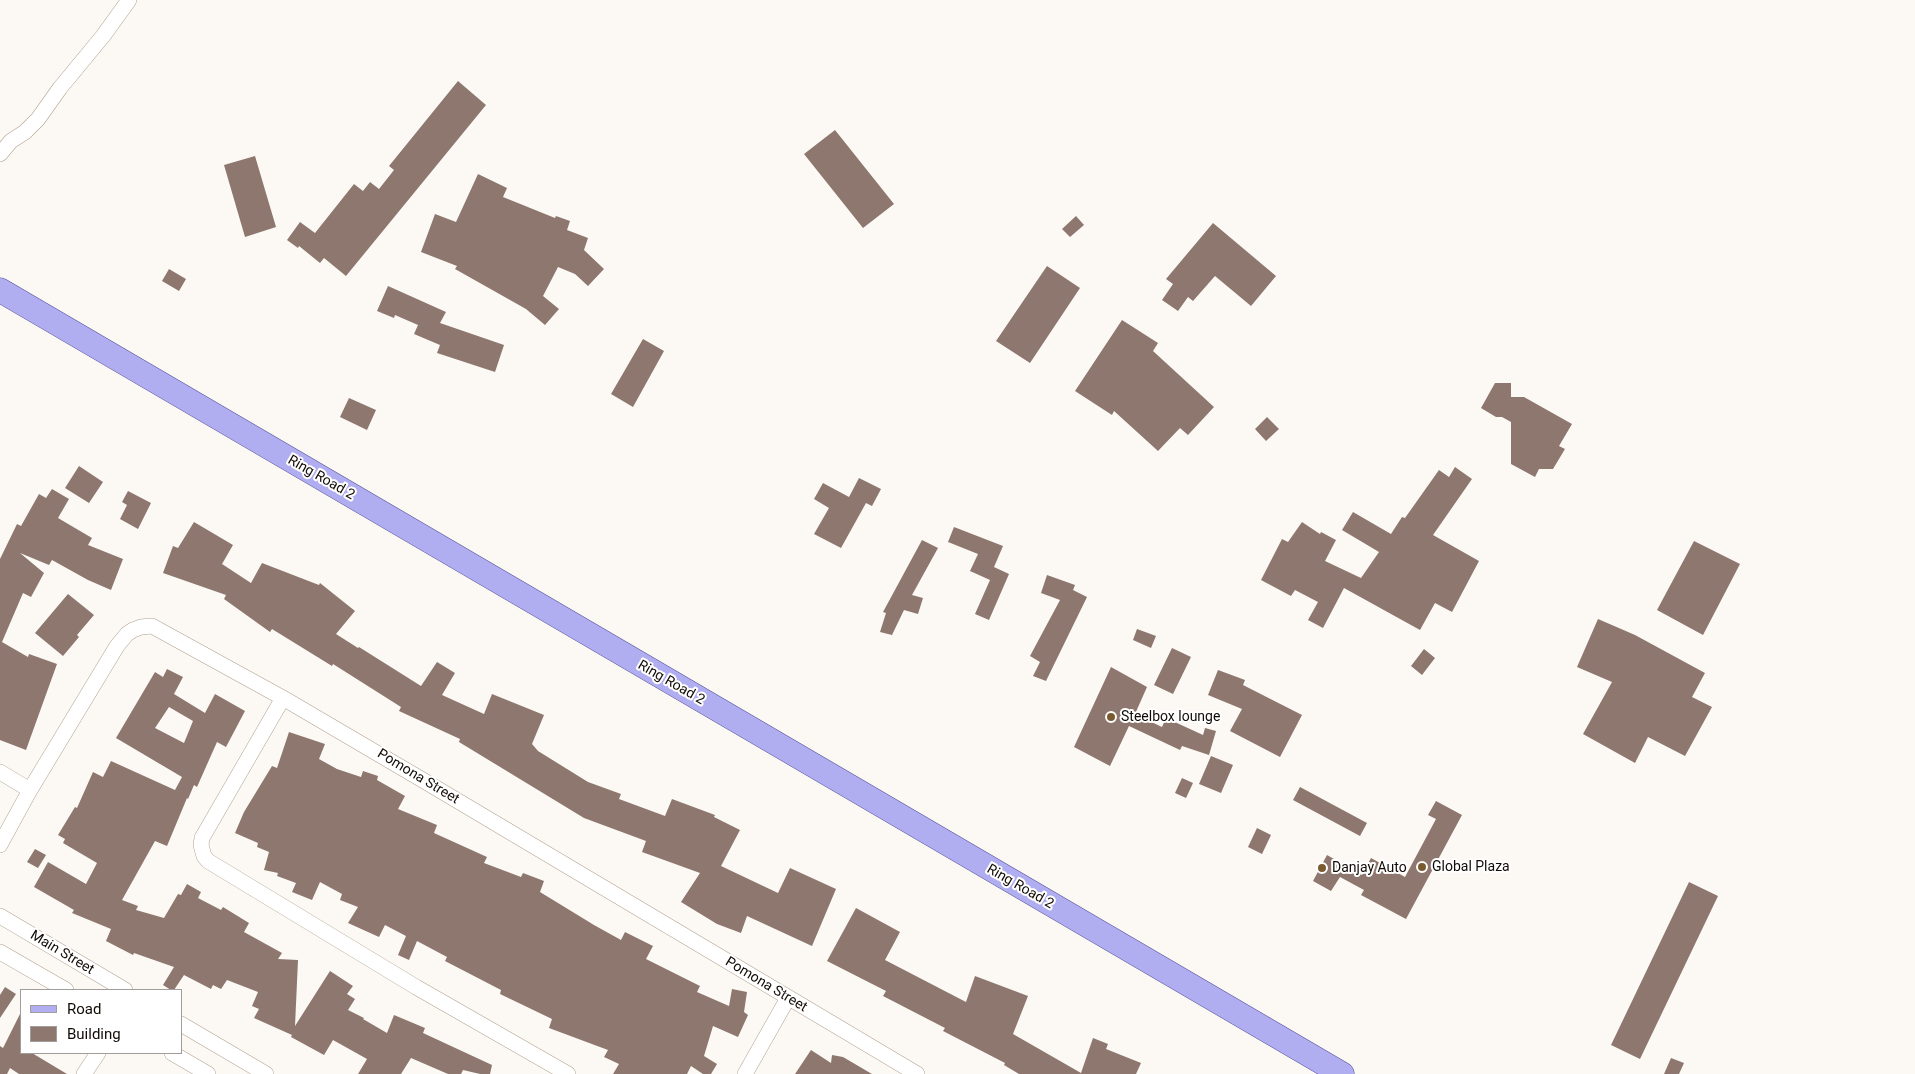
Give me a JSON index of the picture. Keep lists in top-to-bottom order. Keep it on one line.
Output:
{"streets":{"main road":["Ring Road 2"],"street":["Pomona Street","Main Street"]},"places":["Steelbox lounge","Global Plaza","Danjay Auto"],"legend":["Road","Building"]}
